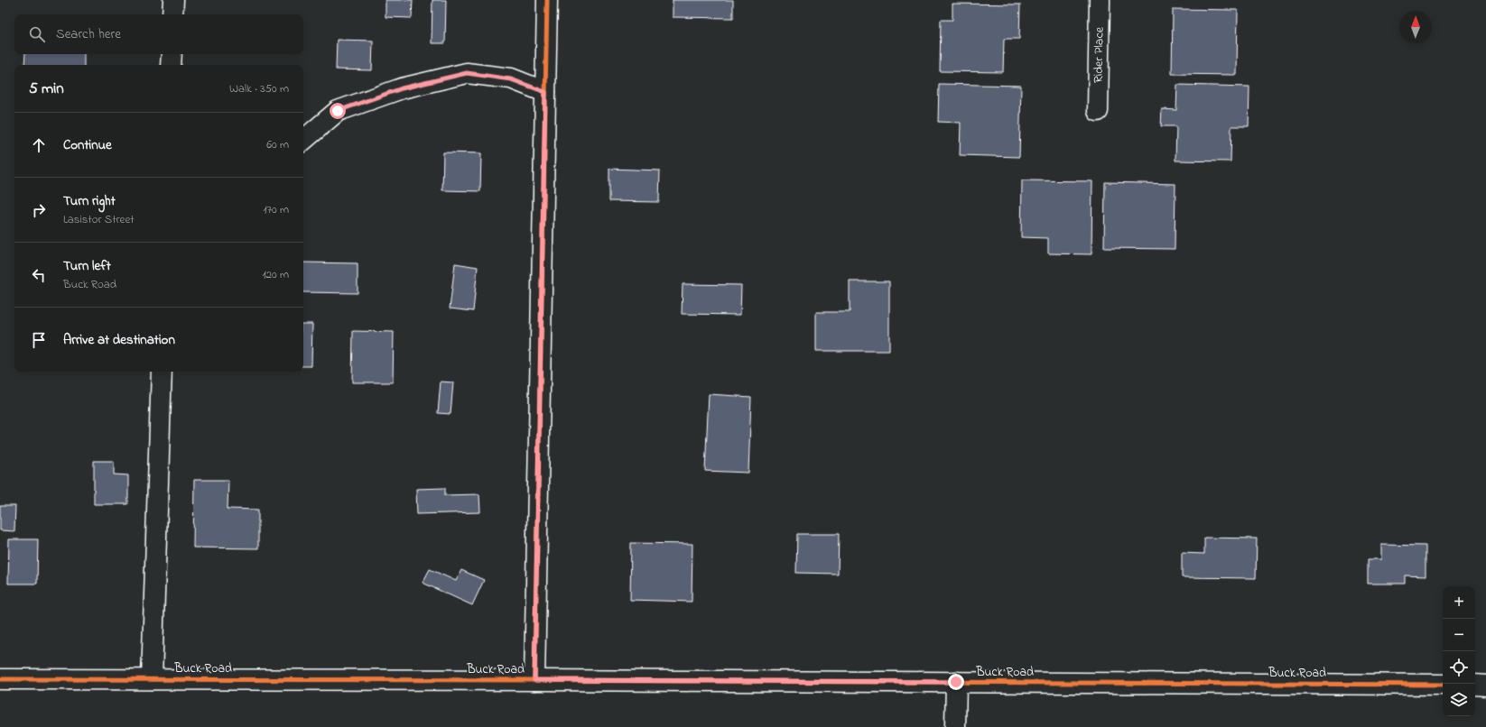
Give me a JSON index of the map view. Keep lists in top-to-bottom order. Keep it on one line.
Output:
{"streets":{"street":["Rider Place","Buck Road"]},"north":"top","page":{"search":"Search here","heading":["5 min","Walk · 350 m"],"list":[["Continue","60 m"],["Turn right","Lasistor Street","170 m"],["Turn left","Buck Road","120 m"],"Arrive at destination"],"map_buttons":["+","−"]}}
